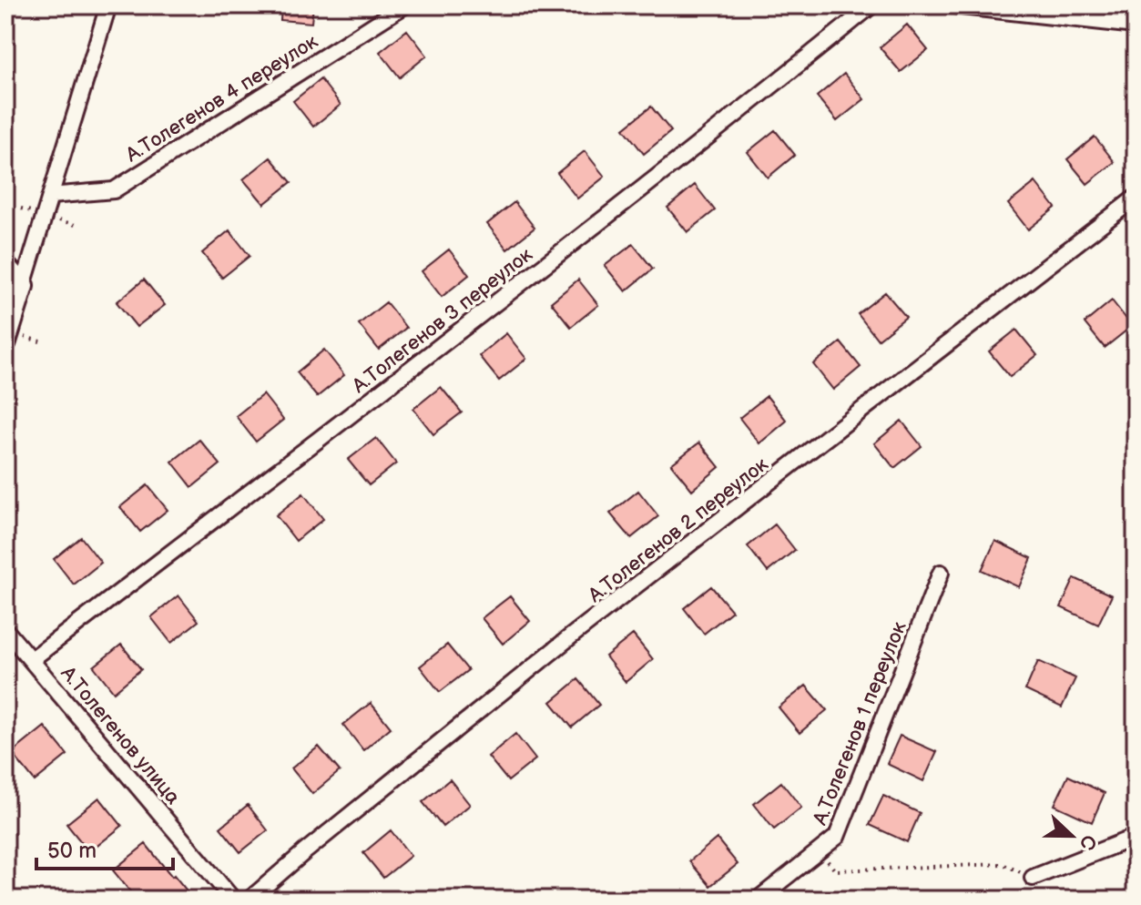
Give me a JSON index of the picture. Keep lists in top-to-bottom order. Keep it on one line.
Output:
{"streets":{"street":["А.Толегенов 4 переулок","А.Толегенов 3 переулок","А.Толегенов 2 переулок","А.Толегенов 1 переулок","А.Толегенов улица"]},"crossings":[["А.Толегенов 3 переулок","А.Толегенов улица"]],"scale_bar":"50 m","north":"right"}
